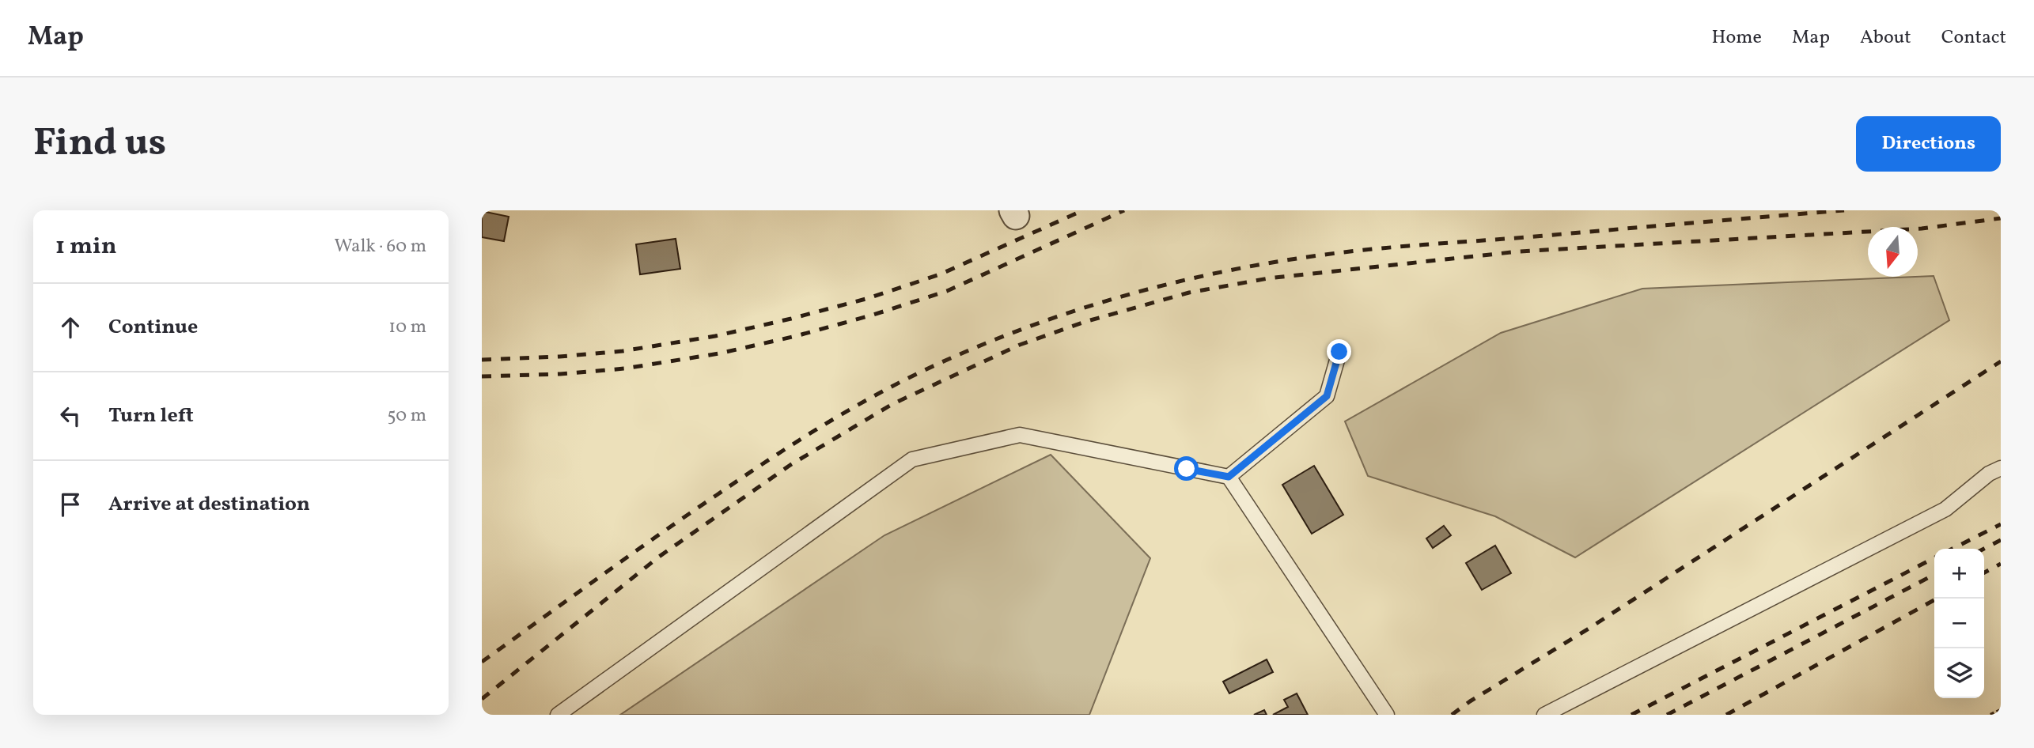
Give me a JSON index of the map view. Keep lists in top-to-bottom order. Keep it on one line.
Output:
{"north":"bottom","page":{"header":"Map","nav":["Home","Map","About","Contact"],"buttons":"Directions","title":"Find us","heading":["1 min","Walk · 60 m"],"list":[["Continue","10 m"],["Turn left","50 m"],"Arrive at destination"],"map_buttons":["+","−"]}}
